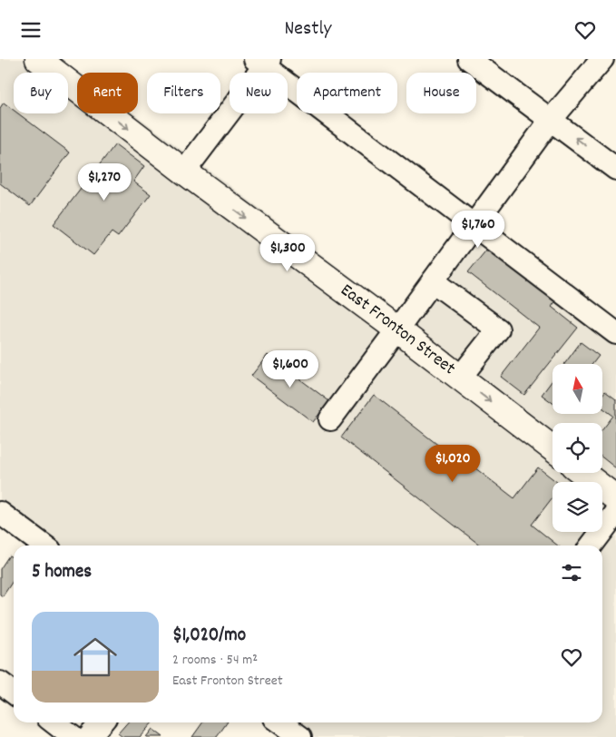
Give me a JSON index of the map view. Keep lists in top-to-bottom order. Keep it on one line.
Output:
{"streets":{"main road":["East Fronton Street"]},"one_way":["East Fronton Street"],"north":"top","page":{"header":"Nestly","chip":["Buy","Rent","Filters","New","Apartment","House"],"price":["$1,270","$1,760","$1,300","$1,600","$1,020"],"heading":"5 homes","list":[{"name":"$1,020/mo","note":"2 rooms · 54 m² · East Fronton Street"}]}}
